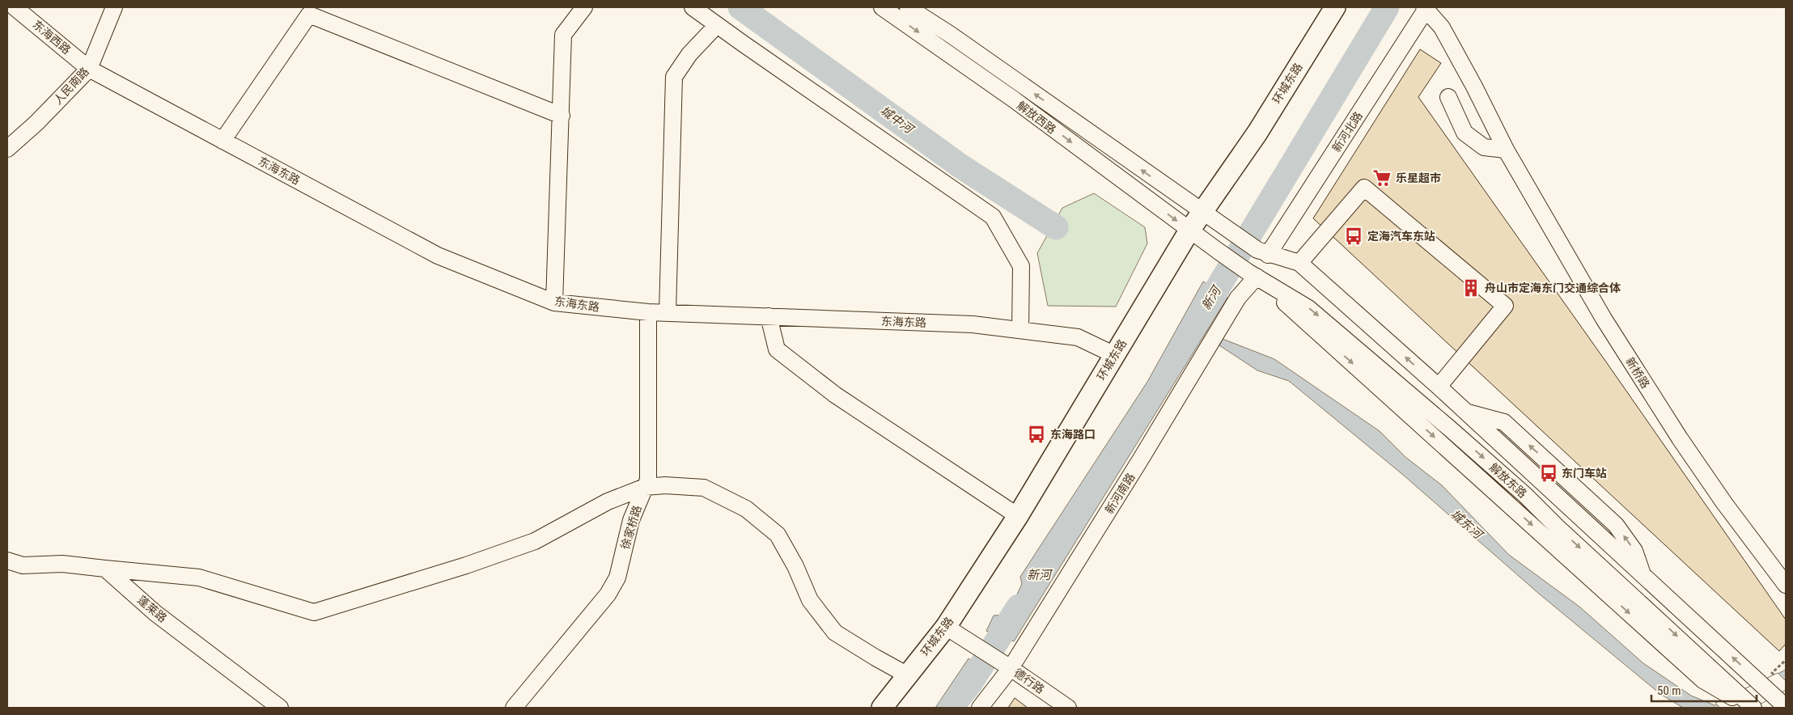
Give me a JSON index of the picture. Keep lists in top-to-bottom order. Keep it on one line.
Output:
{"streets":{"main road":["环城东路"],"street":["东海西路","人民南路","解放西路","新河北路","东海东路","新桥路","解放东路","新河南路","徐家桥路","蓬莱路","德行路"]},"crossings":[["东海西路","人民南路"],["东海西路","东海东路"],["环城东路","解放西路"],["环城东路","东海东路"],["环城东路","德行路"],["人民南路","东海东路"],["解放西路","解放东路"],["解放西路","新河南路"],["新河北路","新桥路"],["东海东路","徐家桥路"],["解放东路","新河南路"],["新河南路","德行路"]],"water":["城中河","新河","城东河"],"places":{"supermarket":["乐星超市"],"bus stop":["定海汽车东站","东海路口","东门车站"],"building":["舟山市定海东门交通综合体"]},"scale_bar":"50 m"}
